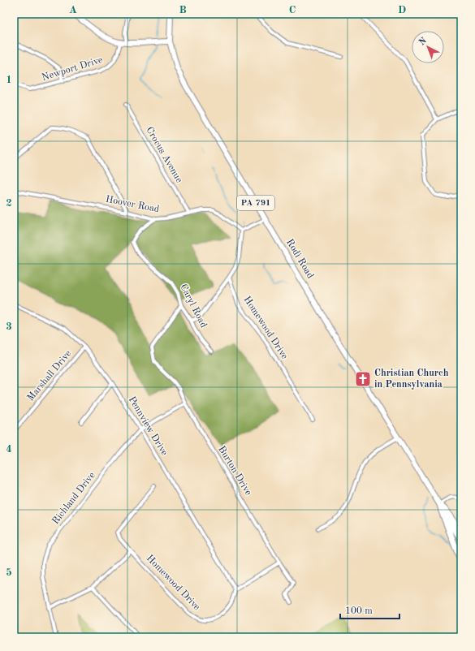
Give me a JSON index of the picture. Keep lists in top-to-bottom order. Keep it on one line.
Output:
{"streets":{"main road":["PA 791","Rodi Road"],"street":["Newport Drive","Crocus Avenue","Hoover Road","Caryl Road","Homewood Drive","Marshall Drive","Pennview Drive","Burton Drive","Richland Drive"]},"crossings":[["Crocus Avenue","Hoover Road"],["Hoover Road","Caryl Road"],["Caryl Road","Burton Drive"],["Homewood Drive","Pennview Drive"],["Marshall Drive","Pennview Drive"],["Pennview Drive","Richland Drive"],["Burton Drive","Richland Drive"]],"places":{"church":["Christian Church in Pennsylvania"]},"scale_bar":"100 m","north":"top left","grid":{"columns":["A","B","C","D"],"rows":["1","2","3","4","5"]}}
